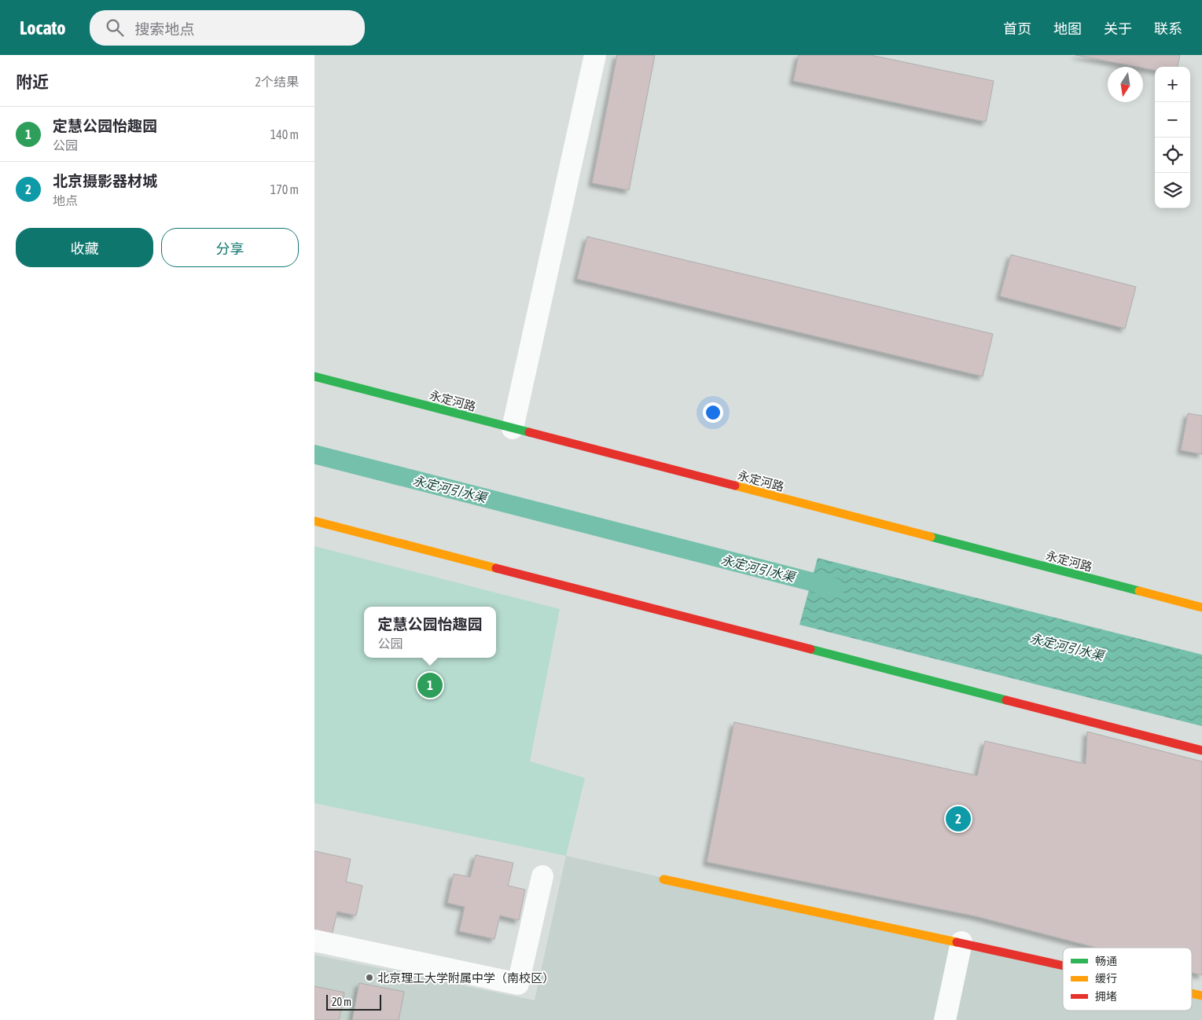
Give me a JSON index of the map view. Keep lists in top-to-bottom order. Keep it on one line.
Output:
{"streets":{"street":["永定河路"]},"water":["永定河引水渠"],"places":["北京理工大学附属中学（南校区）"],"legend":["畅通","缓行","拥堵"],"scale_bar":"20 m","north":"bottom","page":{"header":"Locato","search":"搜索地点","nav":["首页","地图","关于","联系"],"heading":["附近","2个结果"],"map_buttons":["+","−"],"list":[{"mark":"1","name":"定慧公园怡趣园","note":"公园","value":"140 m"},{"mark":"2","name":"北京摄影器材城","note":"地点","value":"170 m"}],"buttons":["收藏","分享"],"popup":["定慧公园怡趣园","公园"],"pins":["1","2"],"scale":"20 m"}}
